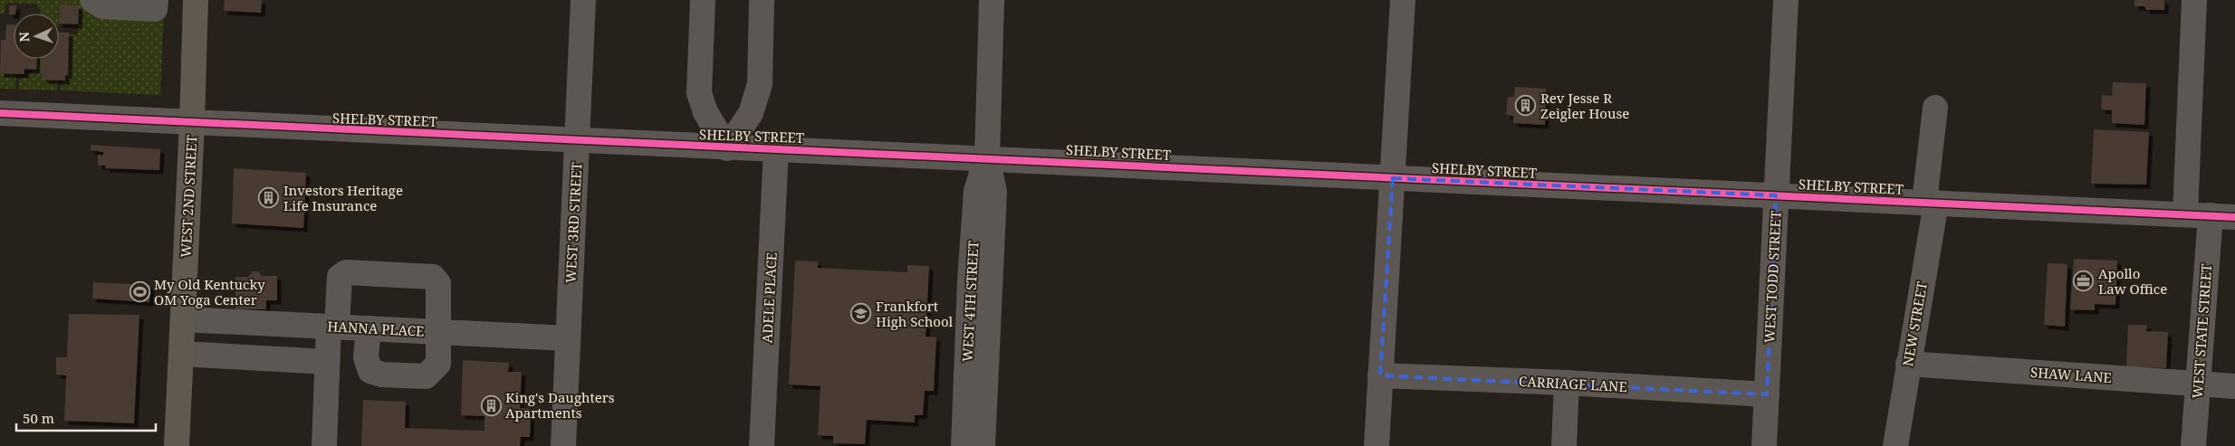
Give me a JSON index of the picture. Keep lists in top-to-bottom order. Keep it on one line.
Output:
{"streets":{"main road":["WEST 2ND STREET"],"street":["SHELBY STREET","WEST 3RD STREET","WEST TODD STREET","ADELE PLACE","WEST 4TH STREET","NEW STREET","HANNA PLACE","WEST STATE STREET","SHAW LANE","CARRIAGE LANE"]},"crossings":[["SHELBY STREET","WEST 2ND STREET"],["SHELBY STREET","WEST 3RD STREET"],["SHELBY STREET","WEST TODD STREET"],["SHELBY STREET","ADELE PLACE"],["SHELBY STREET","WEST 4TH STREET"],["SHELBY STREET","NEW STREET"],["SHELBY STREET","WEST STATE STREET"],["WEST 2ND STREET","HANNA PLACE"],["WEST 3RD STREET","HANNA PLACE"],["WEST TODD STREET","CARRIAGE LANE"],["NEW STREET","SHAW LANE"],["WEST STATE STREET","SHAW LANE"]],"places":{"building":["Rev Jesse R Zeigler House","Investors Heritage Life Insurance","King's Daughters Apartments"],"office":["Apollo Law Office"],"sports":["My Old Kentucky OM Yoga Center"],"school or university":["Frankfort High School"]},"scale_bar":"50 m","north":"left"}
